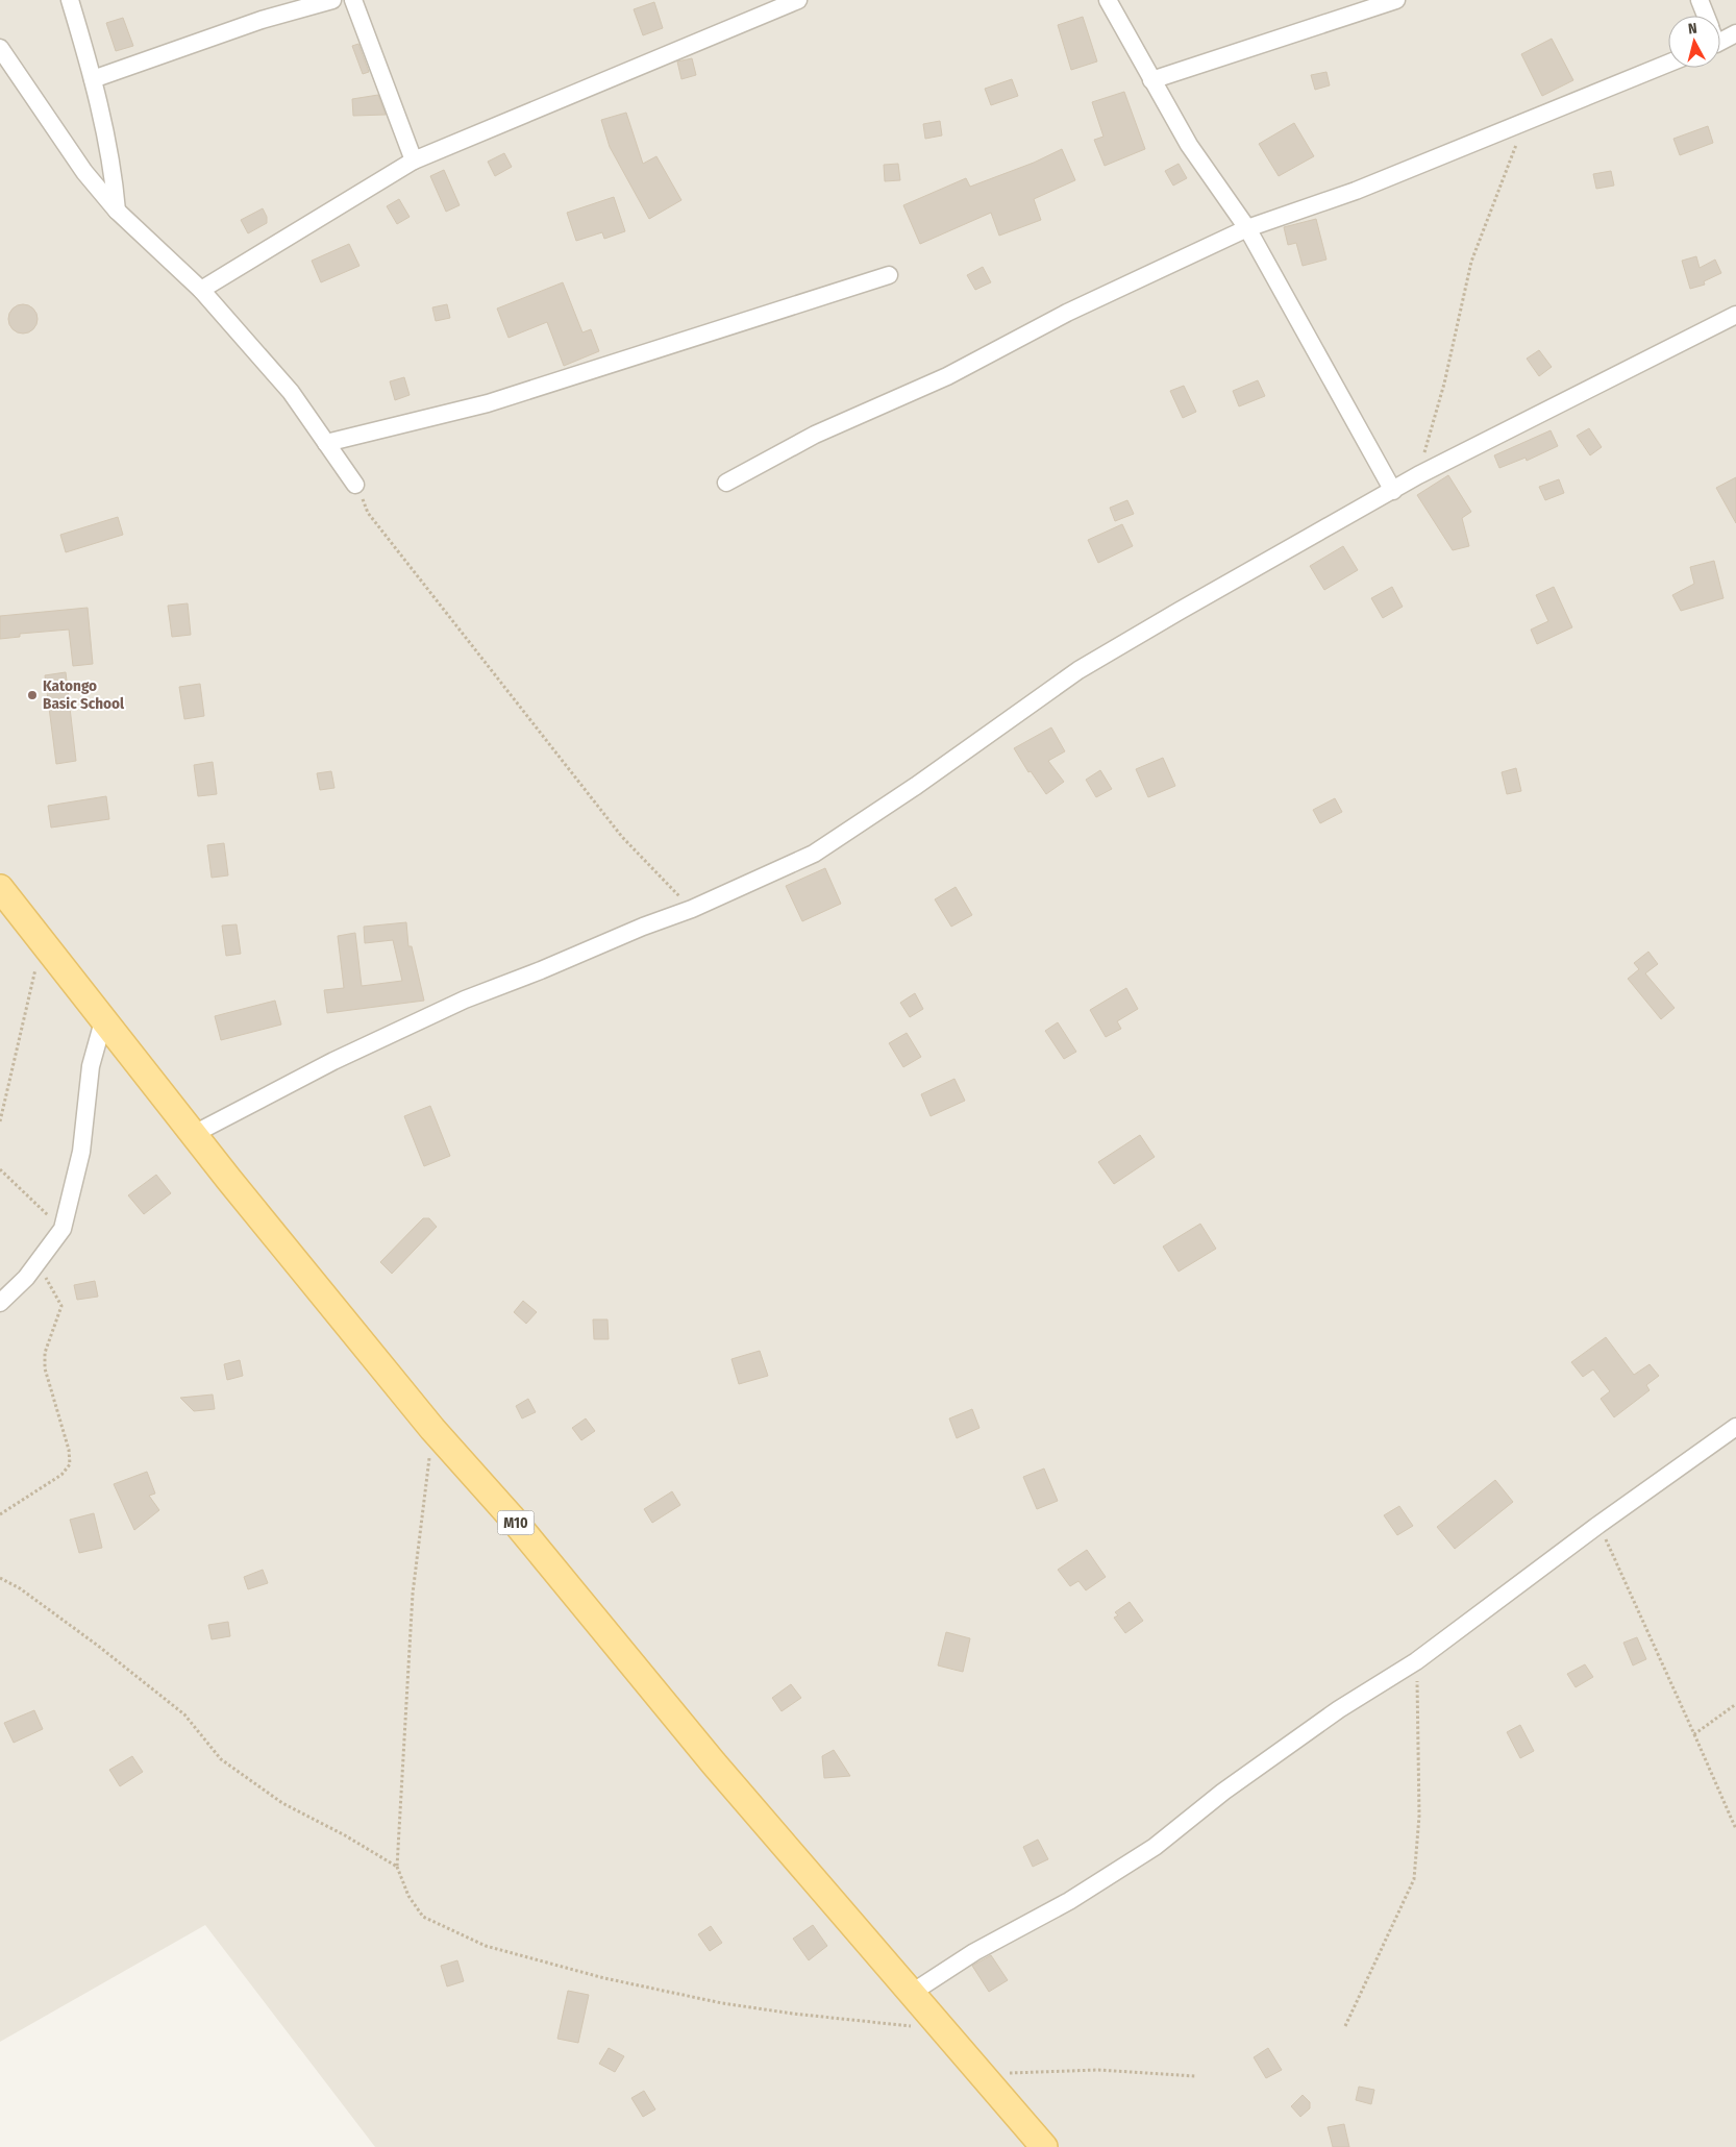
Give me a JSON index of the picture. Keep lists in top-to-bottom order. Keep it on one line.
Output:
{"streets":{"main road":["M10"]},"places":["Katongo Basic School"],"north":"top"}
